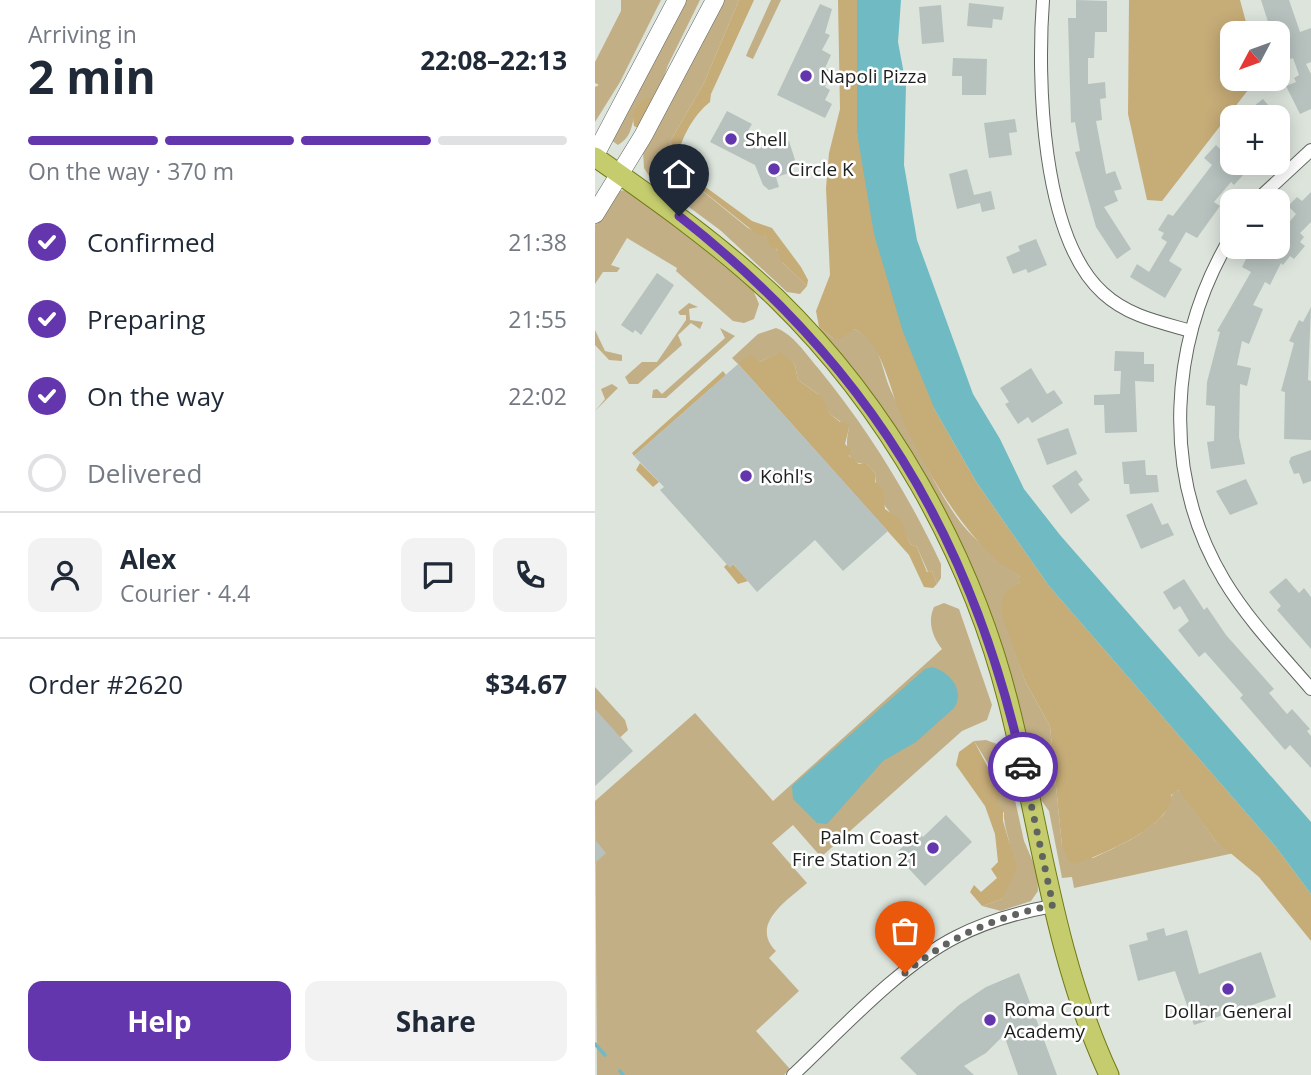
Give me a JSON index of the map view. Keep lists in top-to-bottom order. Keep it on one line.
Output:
{"places":["Napoli Pizza","Shell","Circle K","Kohl's","Palm Coast Fire Station 21","Dollar General","Roma Court Academy"],"north":"bottom left","page":{"heading":["2 min","Arriving in","22:08–22:13"],"panel":["Alex","Courier · 4.4","Order #2620","$34.67"],"map_buttons":["+","−"],"bar":"On the way · 370 m","list":[["Confirmed","21:38"],["Preparing","21:55"],["On the way","22:02"],"Delivered"],"buttons":["Help","Share"]}}
